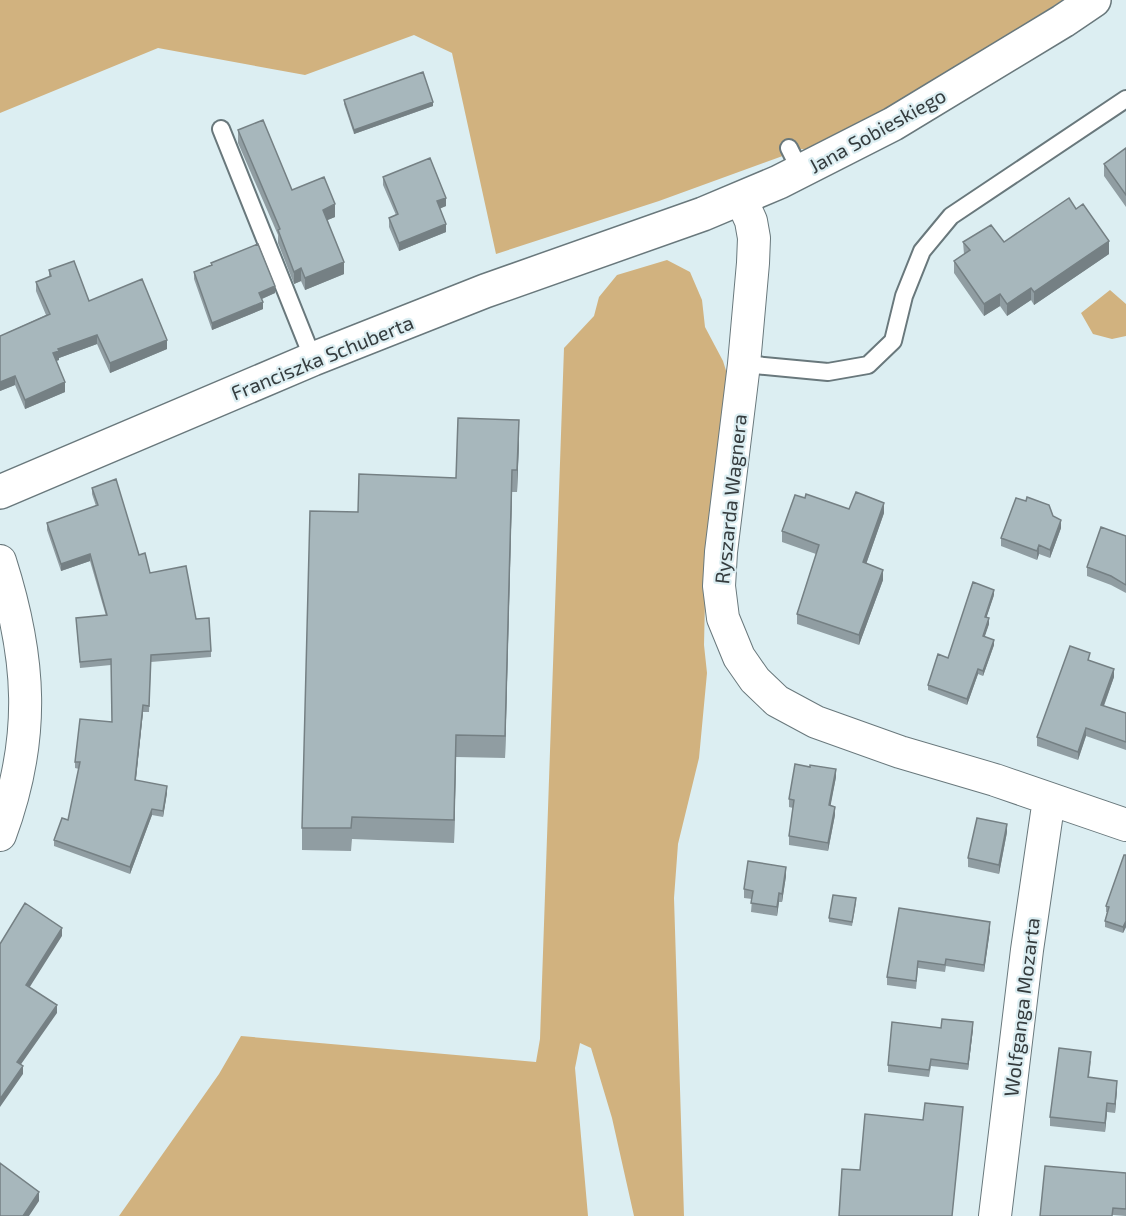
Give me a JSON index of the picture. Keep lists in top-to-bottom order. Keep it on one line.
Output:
{"streets":{"main road":["Jana Sobieskiego","Franciszka Schuberta"],"street":["Ryszarda Wagnera","Wolfganga Mozarta"]},"crossings":[["Jana Sobieskiego","Franciszka Schuberta"],["Jana Sobieskiego","Ryszarda Wagnera"],["Ryszarda Wagnera","Wolfganga Mozarta"]]}
